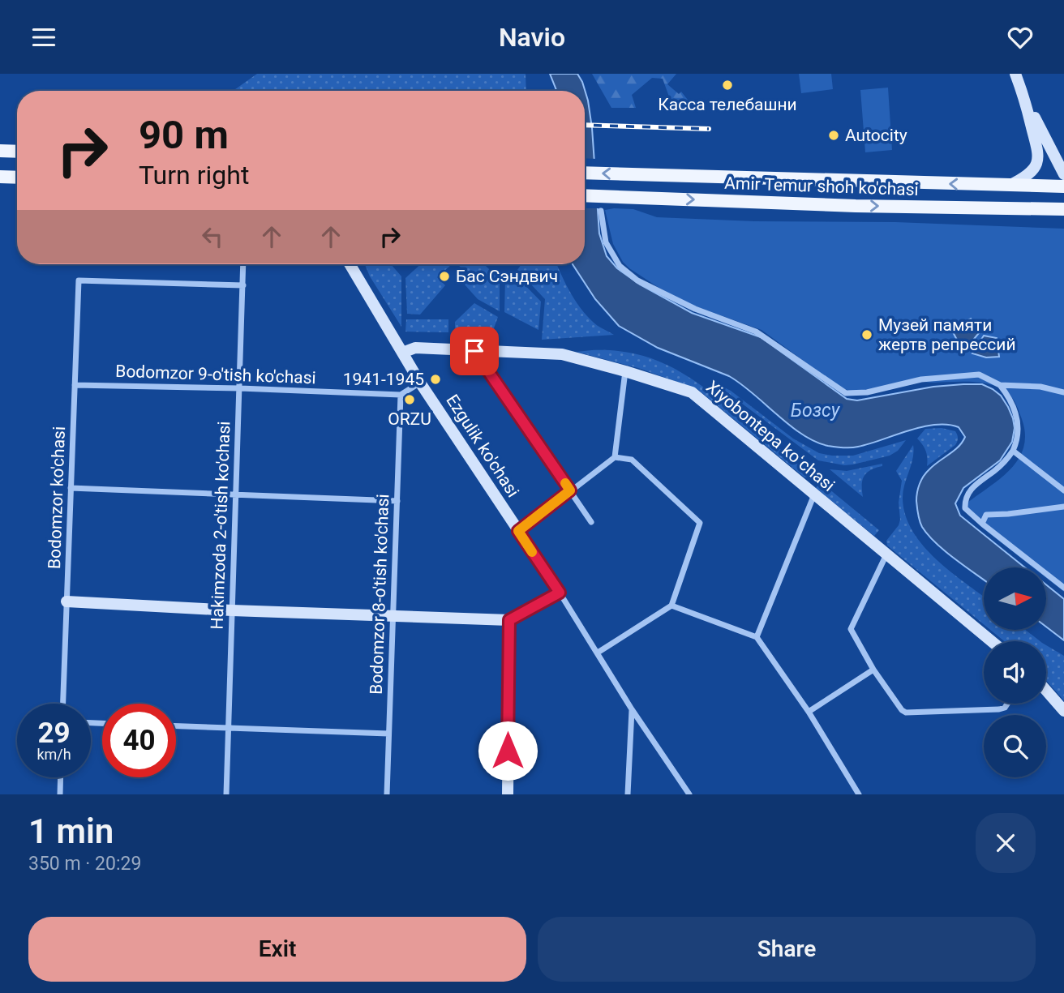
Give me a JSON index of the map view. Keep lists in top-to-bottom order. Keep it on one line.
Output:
{"streets":{"main road":["Amir Temur shoh ko'chasi"],"street":["Bodomzor 9-o'tish ko'chasi","Xiyobontepa koʻchasi","Ezgulik ko'chasi","Bodomzor ko'chasi","Hakimzoda 2-o'tish ko'chasi","Bodomzor 8-o'tish ko'chasi"]},"crossings":[["Bodomzor 9-o'tish ko'chasi","Bodomzor ko'chasi"],["Bodomzor 9-o'tish ko'chasi","Hakimzoda 2-o'tish ko'chasi"],["Bodomzor 9-o'tish ko'chasi","Bodomzor 8-o'tish ko'chasi"],["Xiyobontepa koʻchasi","Ezgulik ko'chasi"],["Bodomzor ko'chasi","Hakimzoda 2-o'tish ko'chasi"]],"water":["Бозсу"],"places":["Касса телебашни","Autocity","Бас Сэндвич","Музей памяти жертв репрессий","1941-1945","ORZU"],"north":"right","page":{"header":"Navio","turn":["90 m","Turn right"],"speed":"29 km/h","limit":"40","heading":["1 min","350 m · 20:29"],"buttons":["Exit","Share"]}}
